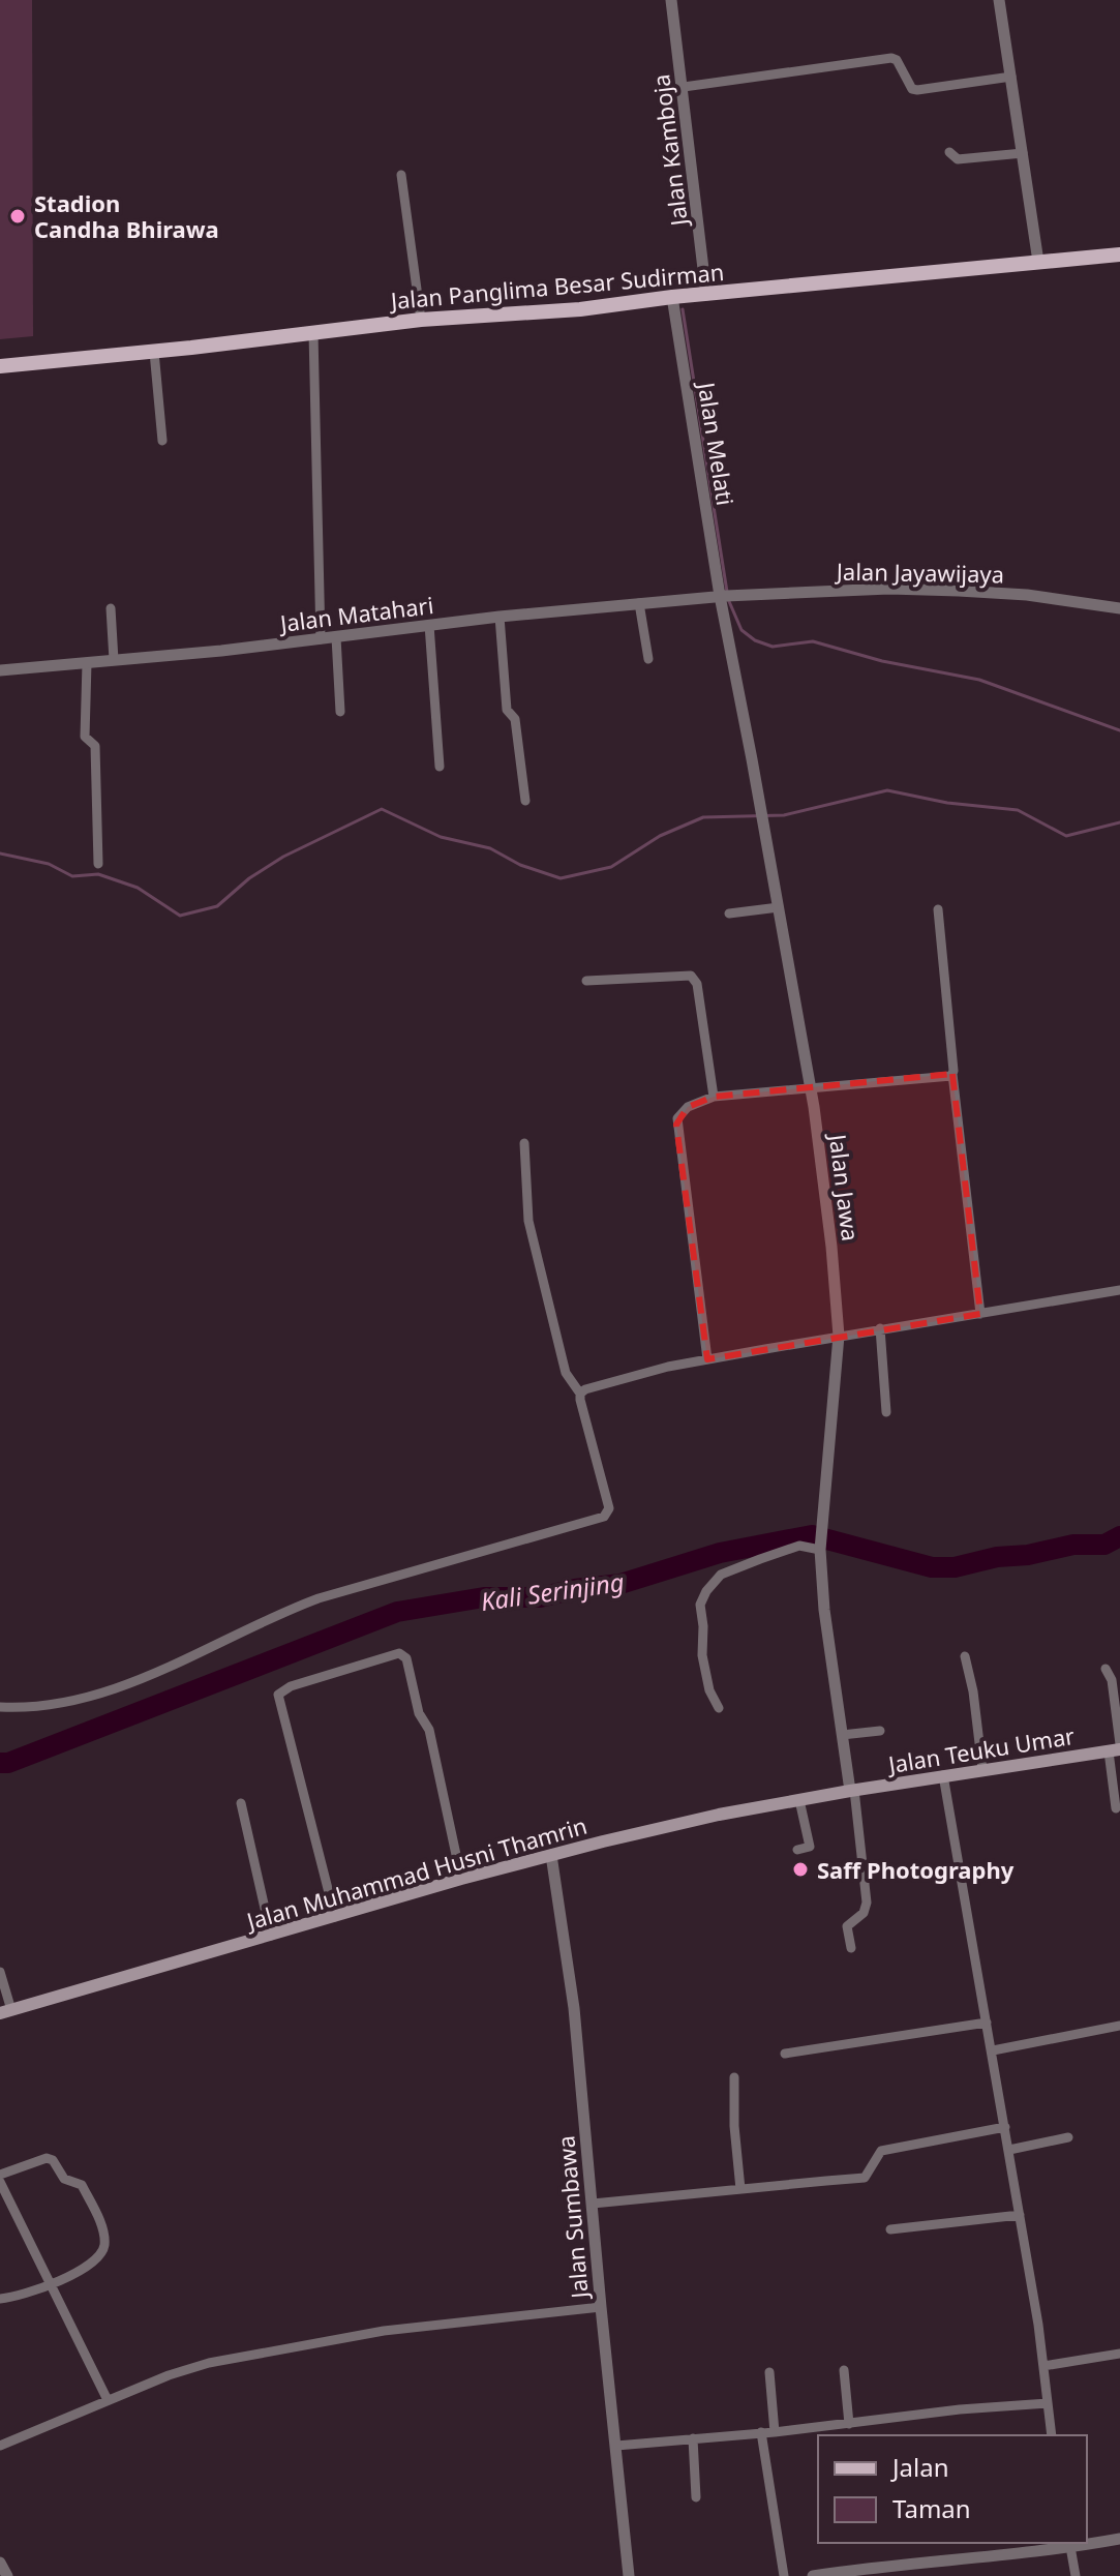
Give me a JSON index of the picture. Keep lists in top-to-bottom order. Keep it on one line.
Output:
{"streets":{"main road":["Jalan Panglima Besar Sudirman","Jalan Teuku Umar","Jalan Muhammad Husni Thamrin"],"street":["Jalan Kamboja","Jalan Melati","Jalan Jayawijaya","Jalan Matahari","Jalan Jawa","Jalan Sumbawa"]},"crossings":[["Jalan Kamboja","Jalan Panglima Besar Sudirman"],["Jalan Panglima Besar Sudirman","Jalan Melati"],["Jalan Melati","Jalan Jayawijaya"],["Jalan Melati","Jalan Matahari"],["Jalan Melati","Jalan Jawa"],["Jalan Jayawijaya","Jalan Matahari"],["Jalan Jayawijaya","Jalan Jawa"],["Jalan Matahari","Jalan Jawa"],["Jalan Jawa","Jalan Teuku Umar"],["Jalan Jawa","Jalan Muhammad Husni Thamrin"],["Jalan Teuku Umar","Jalan Muhammad Husni Thamrin"],["Jalan Muhammad Husni Thamrin","Jalan Sumbawa"]],"water":["Kali Serinjing"],"places":["Stadion Candha Bhirawa","Saff Photography"],"legend":["Jalan","Taman"]}
